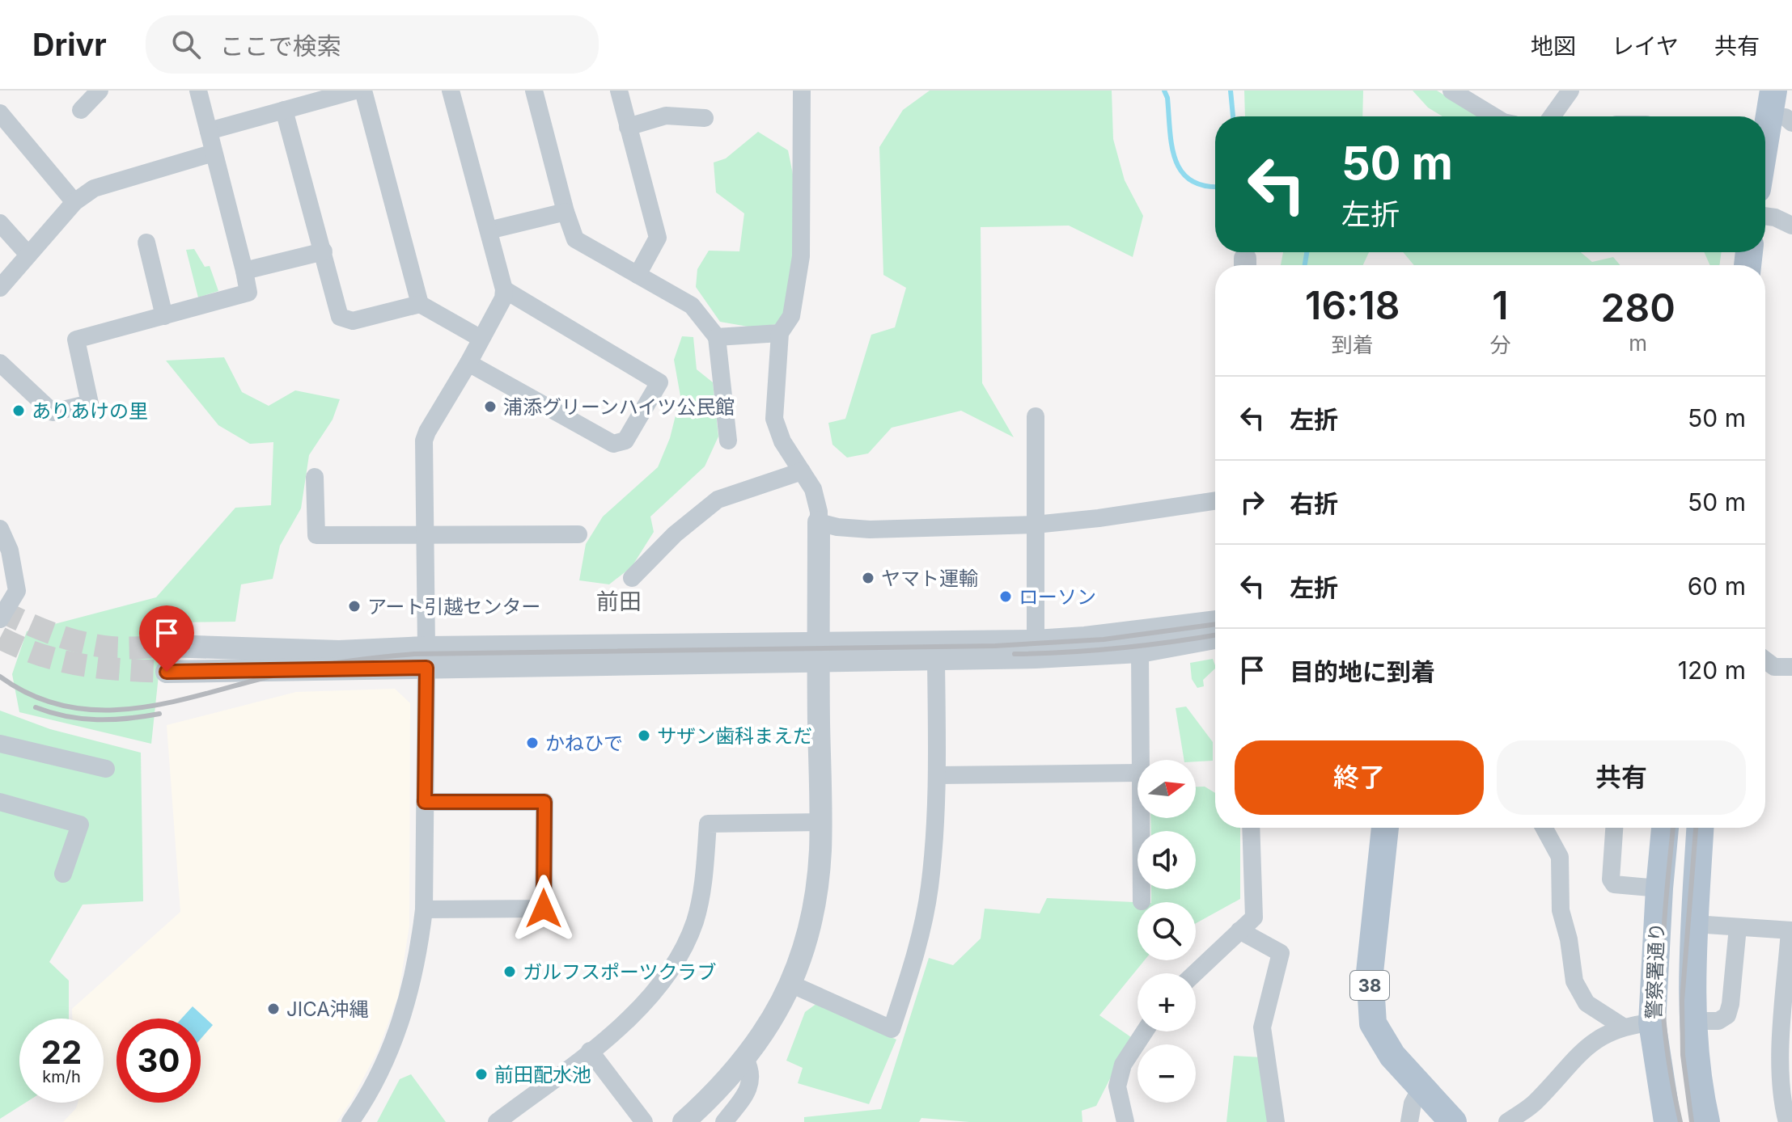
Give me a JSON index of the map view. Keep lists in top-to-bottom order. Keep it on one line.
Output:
{"streets":{"main road":["警察署通り","38"]},"districts":["前田"],"places":["浦添グリーンハイツ公民館","ありあけの里","ヤマト運輸","ローソン","アート引越センター","サザン歯科まえだ","かねひで","ガルフスポーツクラブ","JICA沖縄","前田配水池"],"north":"right","page":{"header":"Drivr","search":"ここで検索","nav":["地図","レイヤ","共有"],"turn":["50 m","左折"],"eta":["16:18","到着","1","分","280","m"],"list":[{"name":"左折","value":"50 m"},{"name":"右折","value":"50 m"},{"name":"左折","value":"60 m"},{"name":"目的地に到着","value":"120 m"}],"buttons":["終了","共有"],"map_buttons":["+","−"],"speed":"22 km/h","limit":"30"}}
